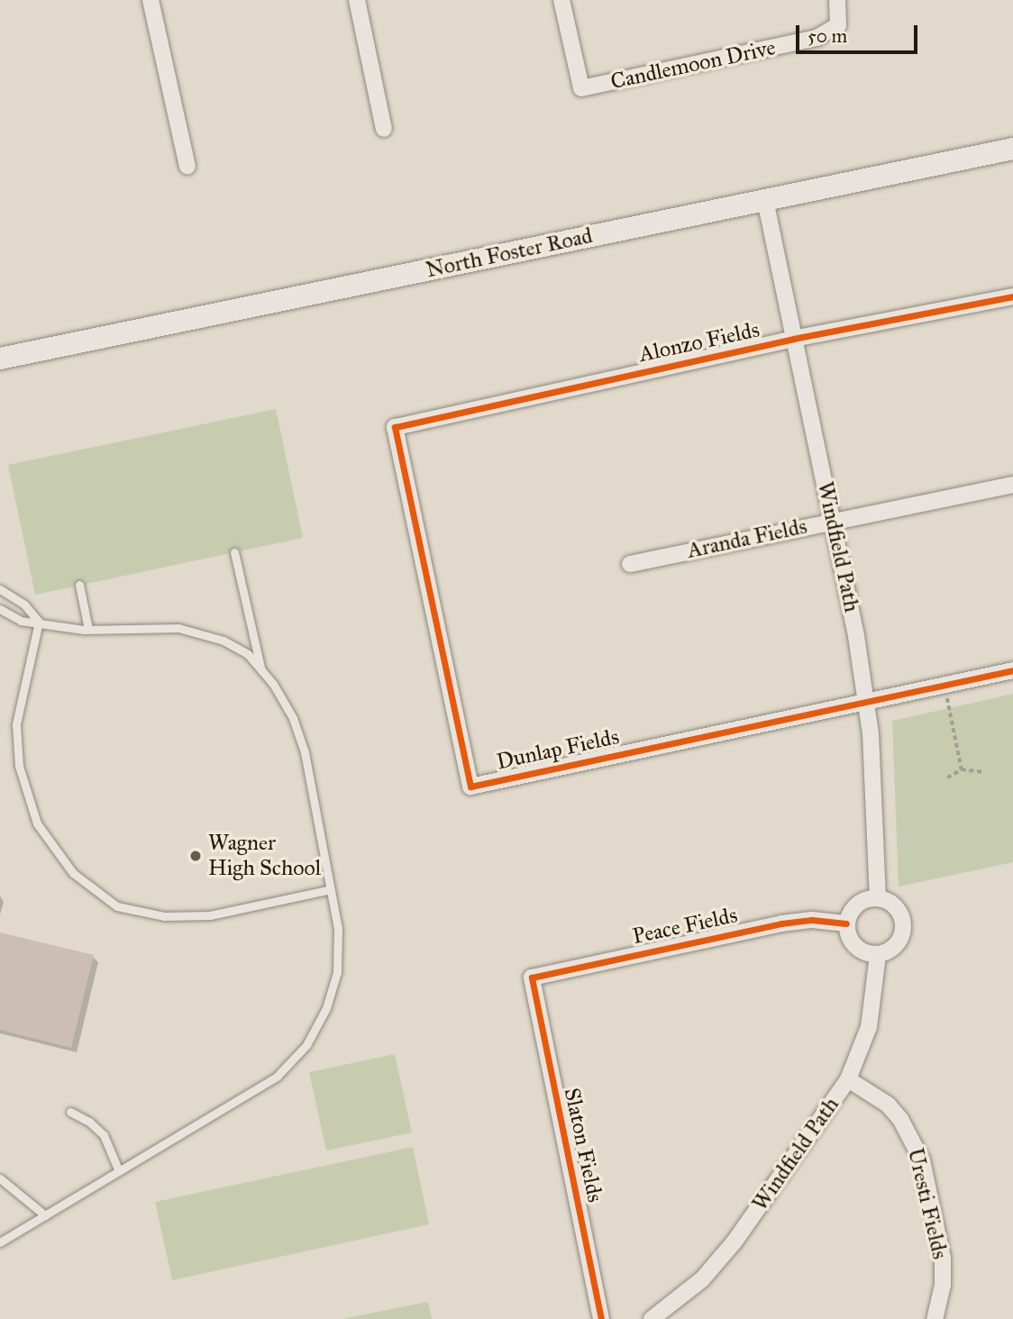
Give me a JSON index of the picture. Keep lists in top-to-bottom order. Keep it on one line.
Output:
{"streets":{"main road":["North Foster Road"],"street":["Candlemoon Drive","Alonzo Fields","Aranda Fields","Windfield Path","Dunlap Fields","Peace Fields","Slaton Fields","Uresti Fields"]},"crossings":[["North Foster Road","Windfield Path"],["Alonzo Fields","Windfield Path"],["Alonzo Fields","Dunlap Fields"],["Aranda Fields","Windfield Path"],["Windfield Path","Dunlap Fields"],["Windfield Path","Peace Fields"],["Windfield Path","Uresti Fields"],["Peace Fields","Slaton Fields"]],"places":["Wagner High School"],"scale_bar":"50 m"}
